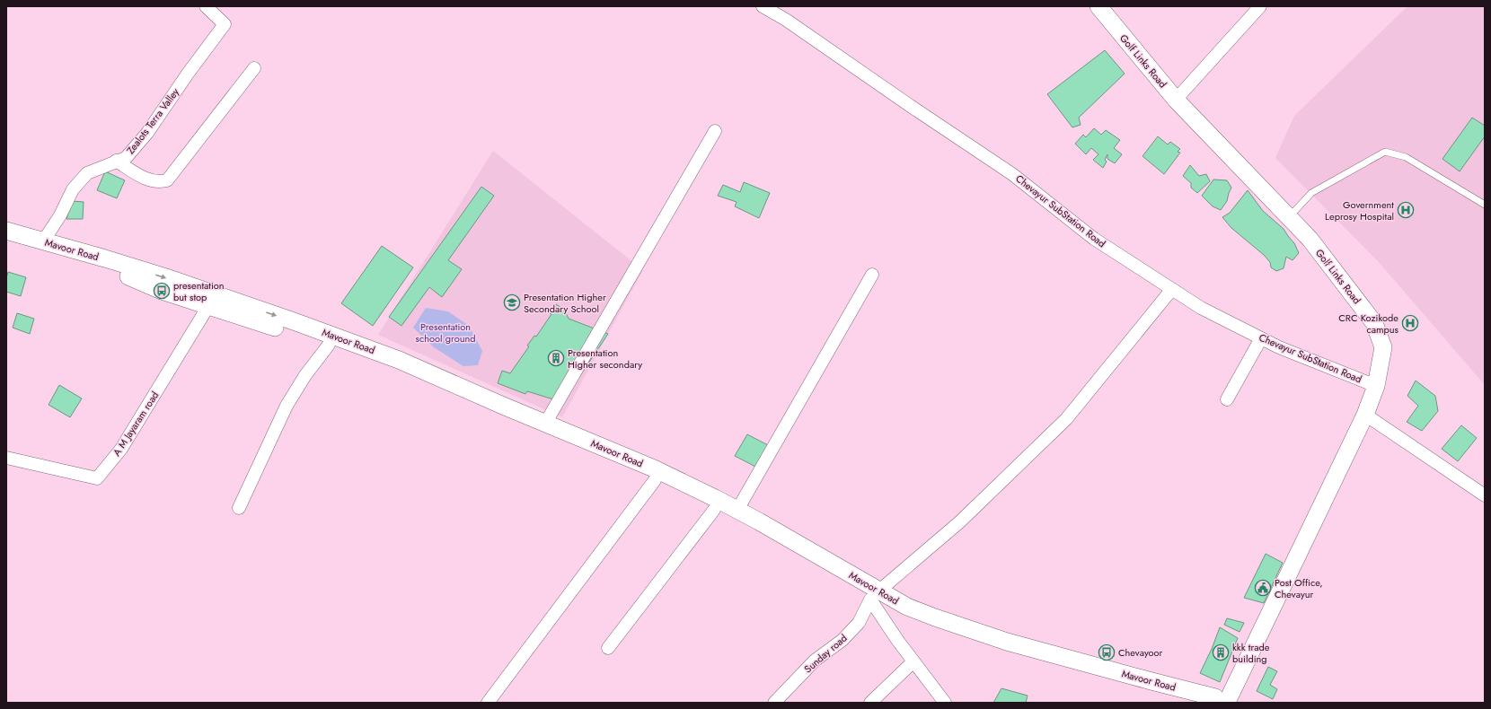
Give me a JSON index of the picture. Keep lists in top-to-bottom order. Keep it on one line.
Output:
{"streets":{"main road":["Golf Links Road","Mavoor Road"],"street":["Zealots Terra Valley","Chevayur SubStation Road","A M Jayaram road","Sunday road"]},"crossings":[["Golf Links Road","Chevayur SubStation Road"],["Golf Links Road","Mavoor Road"],["Zealots Terra Valley","Mavoor Road"],["Mavoor Road","A M Jayaram road"],["Mavoor Road","Sunday road"]],"parks":["Presentation school ground"],"places":{"hospital":["Government Leprosy Hospital","CRC Kozikode campus"],"bus stop":["presentation but stop","Chevayoor"],"school or university":["Presentation Higher Secondary School"],"building":["Presentation Higher secondary","kkk trade building"],"public building":["Post Office, Chevayur"]}}
